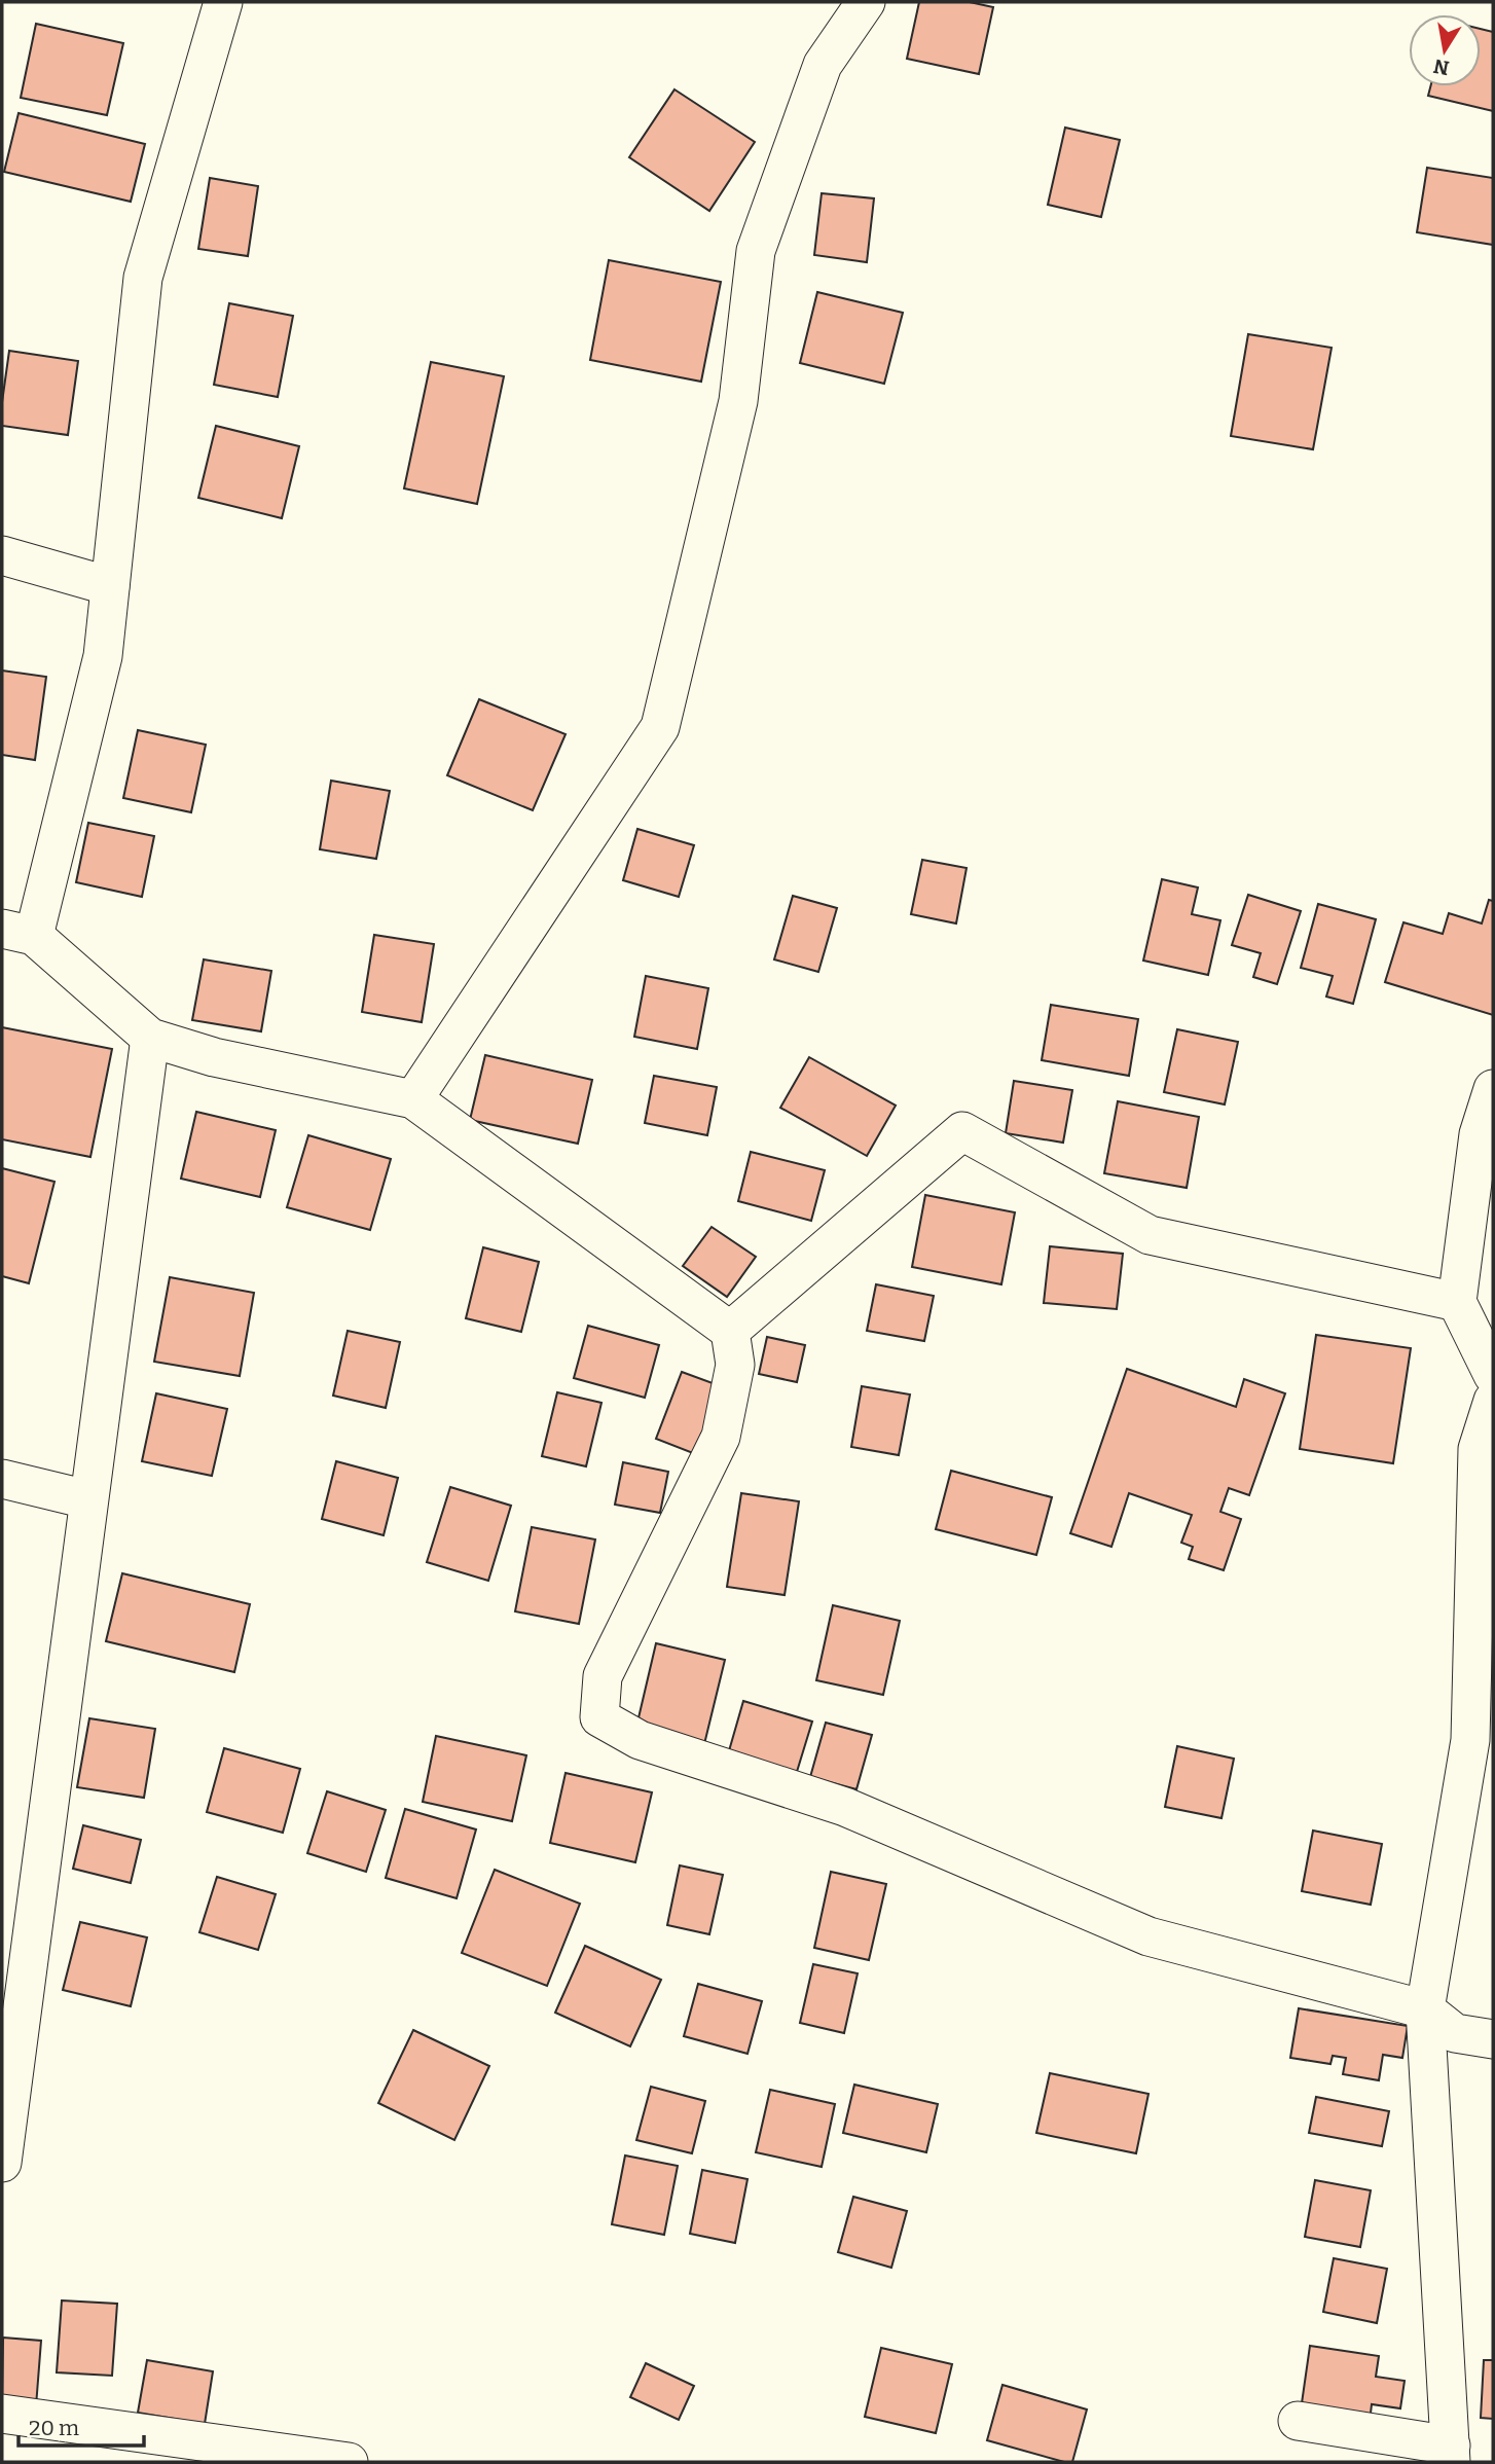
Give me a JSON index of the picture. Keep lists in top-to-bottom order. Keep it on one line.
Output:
{"scale_bar":"20 m","north":"bottom"}
